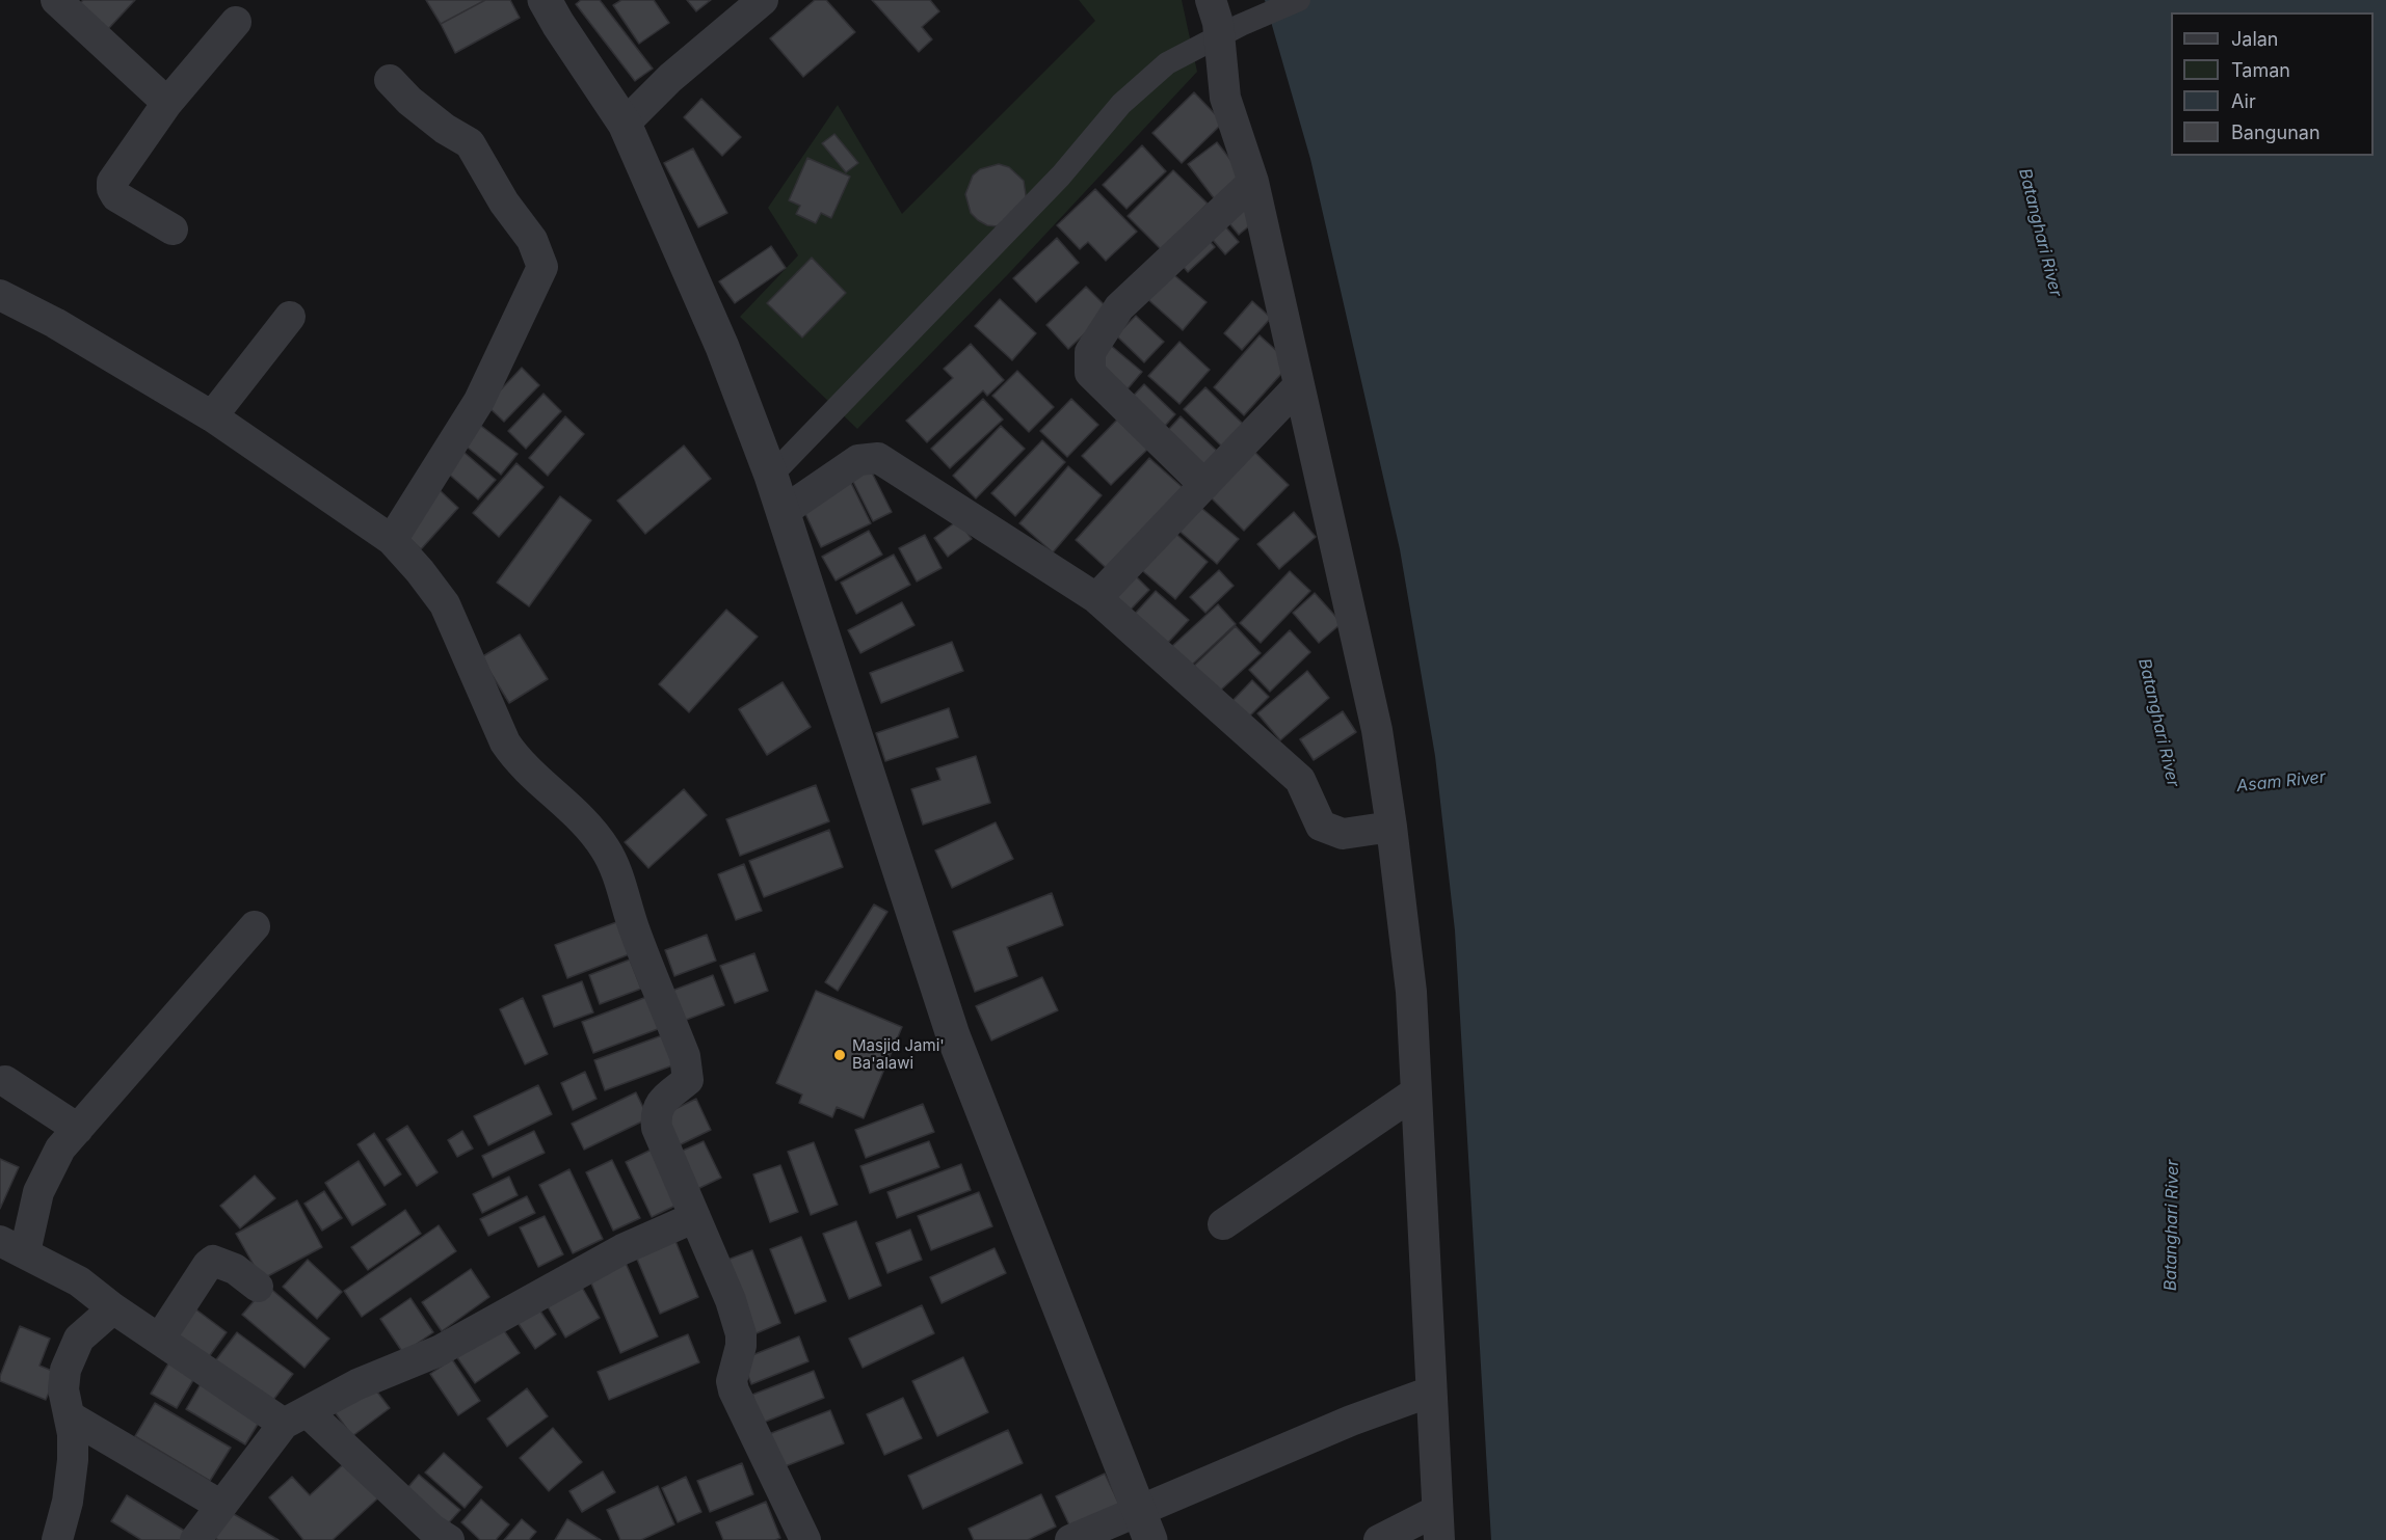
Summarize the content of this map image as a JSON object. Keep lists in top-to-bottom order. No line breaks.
{"water":["Batanghari River","Asam River"],"places":["Masjid Jami' Ba'alawi"],"legend":["Jalan","Taman","Air","Bangunan"]}
